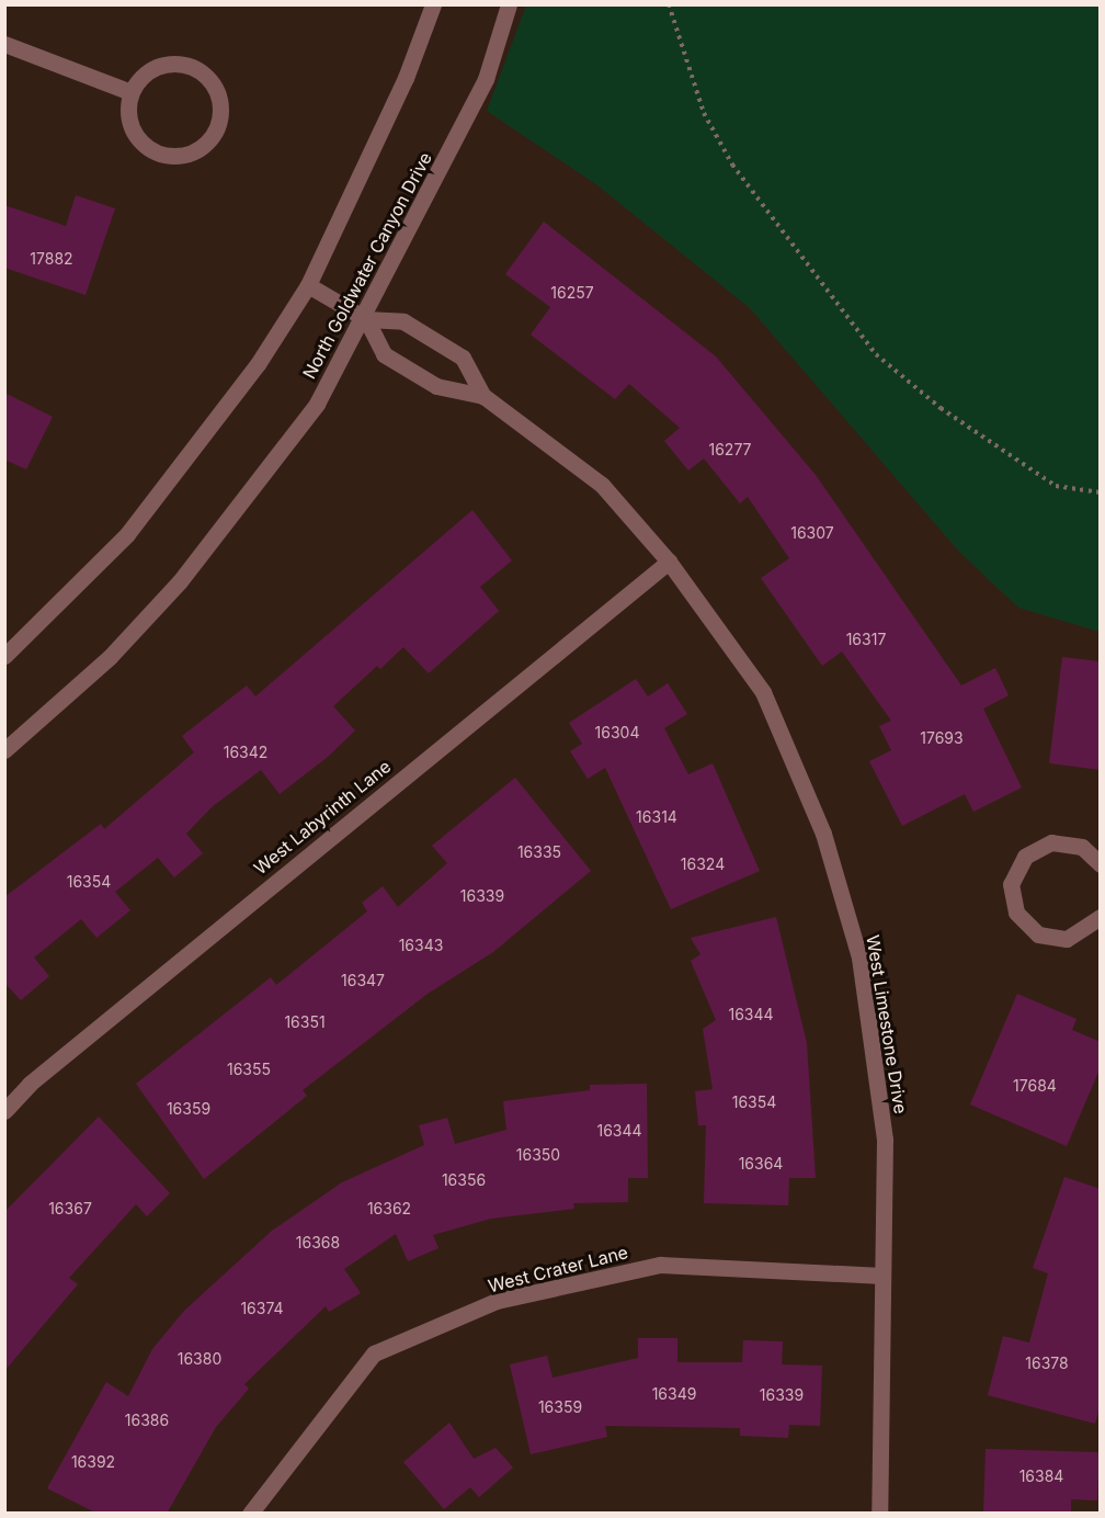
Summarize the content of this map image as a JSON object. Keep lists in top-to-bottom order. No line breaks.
{"streets":{"street":["North Goldwater Canyon Drive","West Labyrinth Lane","West Limestone Drive","West Crater Lane"]},"crossings":[["North Goldwater Canyon Drive","West Limestone Drive"],["West Labyrinth Lane","West Limestone Drive"],["West Limestone Drive","West Crater Lane"]],"house_numbers":["17882","16257","16277","16307","16317","16304","17693","16342","16314","16335","16324","16354","16339","16343","16347","16344","16351","16355","17684","16354","16359","16344","16350","16364","16356","16367","16362","16368","16374","16380","16378","16349","16339","16359","16386","16392","16384"]}
